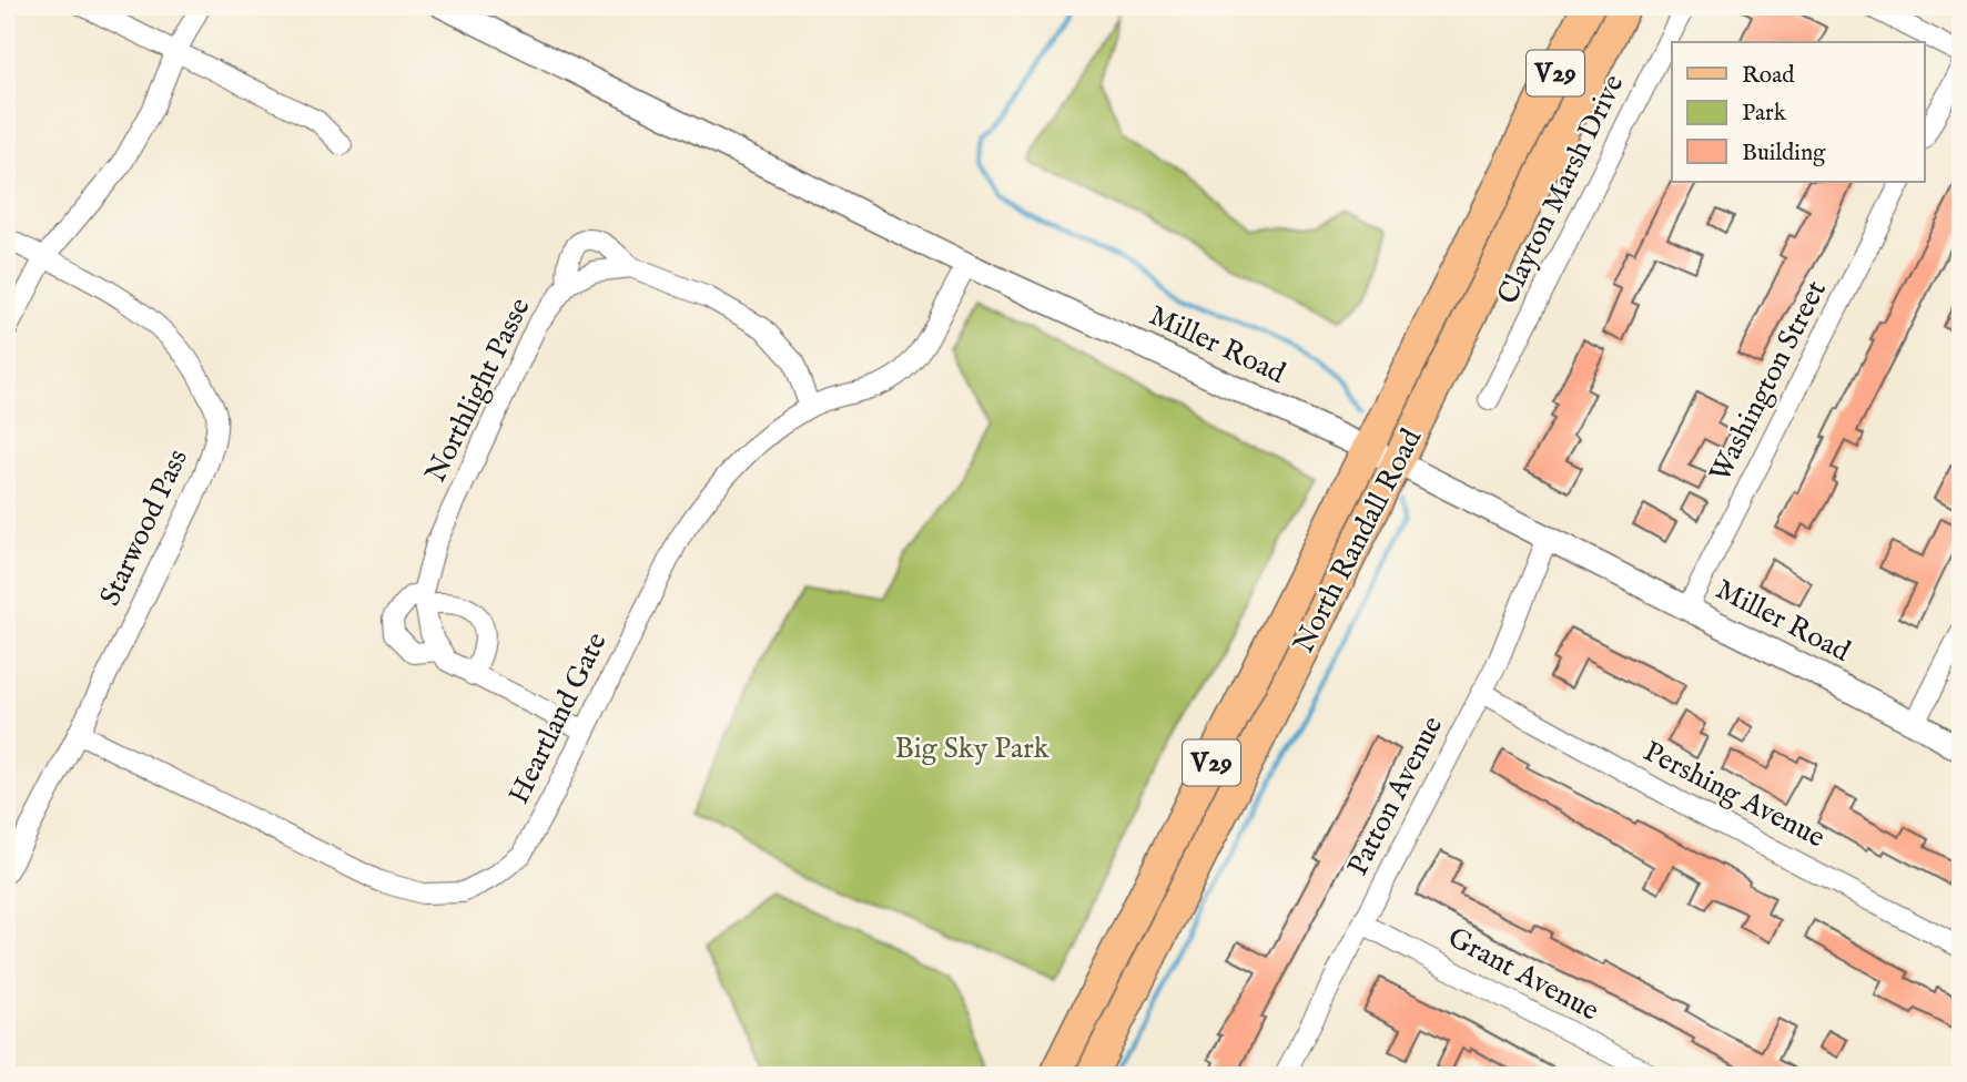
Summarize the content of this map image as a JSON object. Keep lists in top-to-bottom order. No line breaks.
{"streets":{"main road":["V29","North Randall Road"],"street":["Clayton Marsh Drive","Miller Road","Washington Street","Northlight Passe","Starwood Pass","Heartland Gate","Pershing Avenue","Patton Avenue","Grant Avenue"]},"crossings":[["Miller Road","Washington Street"],["Miller Road","North Randall Road"],["Miller Road","Heartland Gate"],["Miller Road","Patton Avenue"],["Northlight Passe","Heartland Gate"],["Starwood Pass","Heartland Gate"],["Pershing Avenue","Patton Avenue"],["Patton Avenue","Grant Avenue"]],"parks":["Big Sky Park"],"legend":["Road","Park","Building"]}
